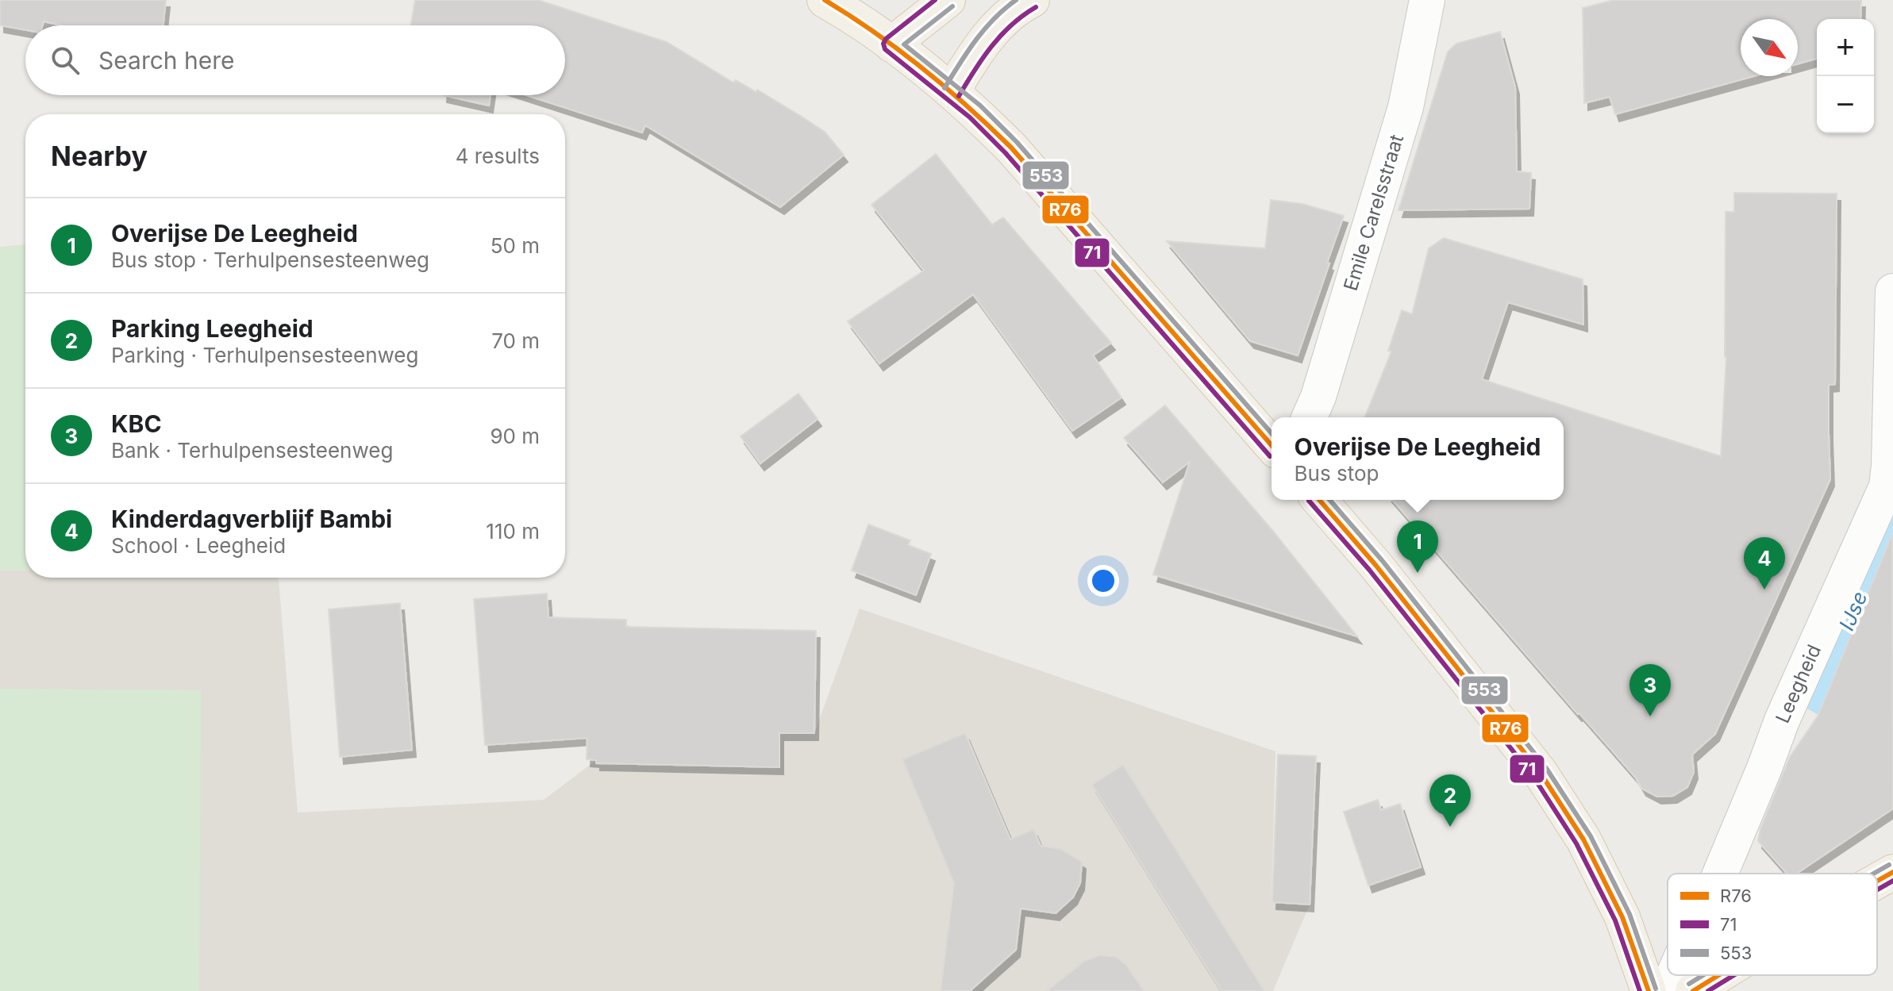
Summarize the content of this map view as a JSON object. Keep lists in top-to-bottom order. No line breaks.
{"streets":{"street":["Emile Carelsstraat","Leegheid"]},"water":["IJse"],"lines":["transit line R76","transit line 71","transit line 553"],"legend":["R76","71","553"],"north":"bottom right","page":{"map_buttons":["+","−"],"search":"Search here","heading":["Nearby","4 results"],"list":[{"mark":"1","name":"Overijse De Leegheid","note":"Bus stop · Terhulpensesteenweg","value":"50 m"},{"mark":"2","name":"Parking Leegheid","note":"Parking · Terhulpensesteenweg","value":"70 m"},{"mark":"3","name":"KBC","note":"Bank · Terhulpensesteenweg","value":"90 m"},{"mark":"4","name":"Kinderdagverblijf Bambi","note":"School · Leegheid","value":"110 m"}],"popup":["Overijse De Leegheid","Bus stop"],"pins":["1","4","3","2"]}}
